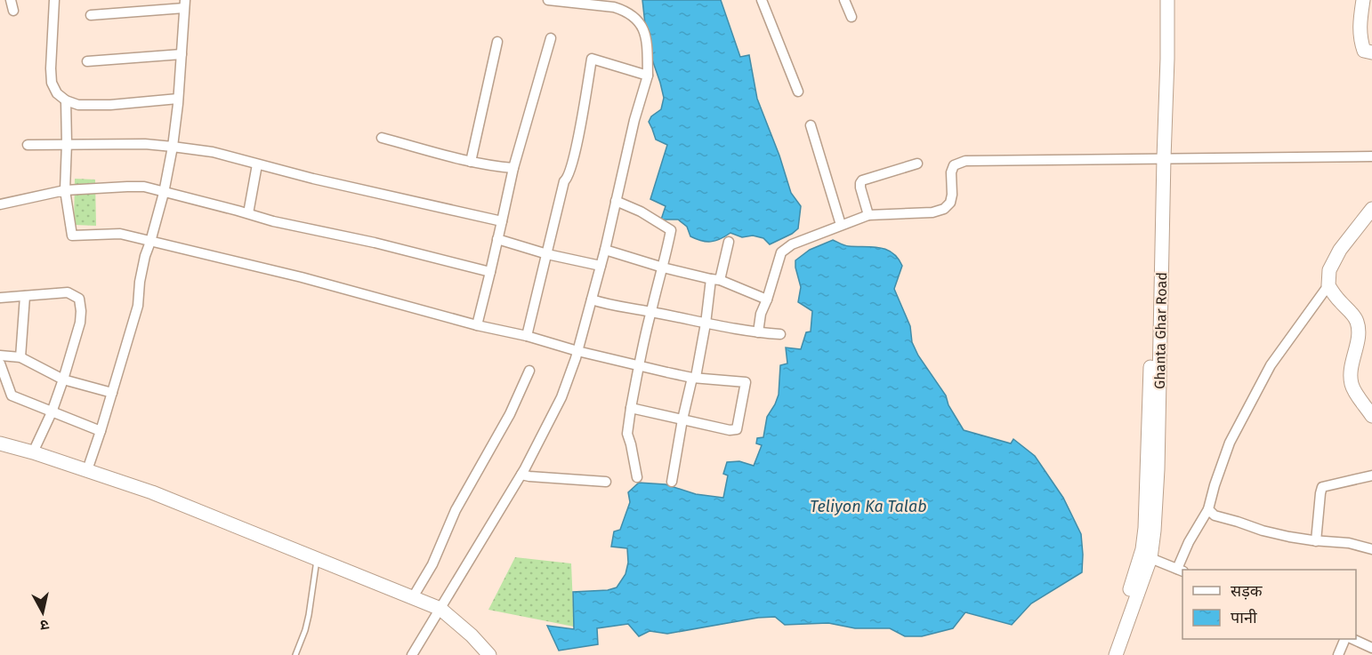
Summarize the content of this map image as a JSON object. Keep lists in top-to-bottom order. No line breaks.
{"streets":{"street":["Ghanta Ghar Road"]},"water":["Teliyon Ka Talab"],"legend":["सड़क","पानी"],"north":"bottom"}
